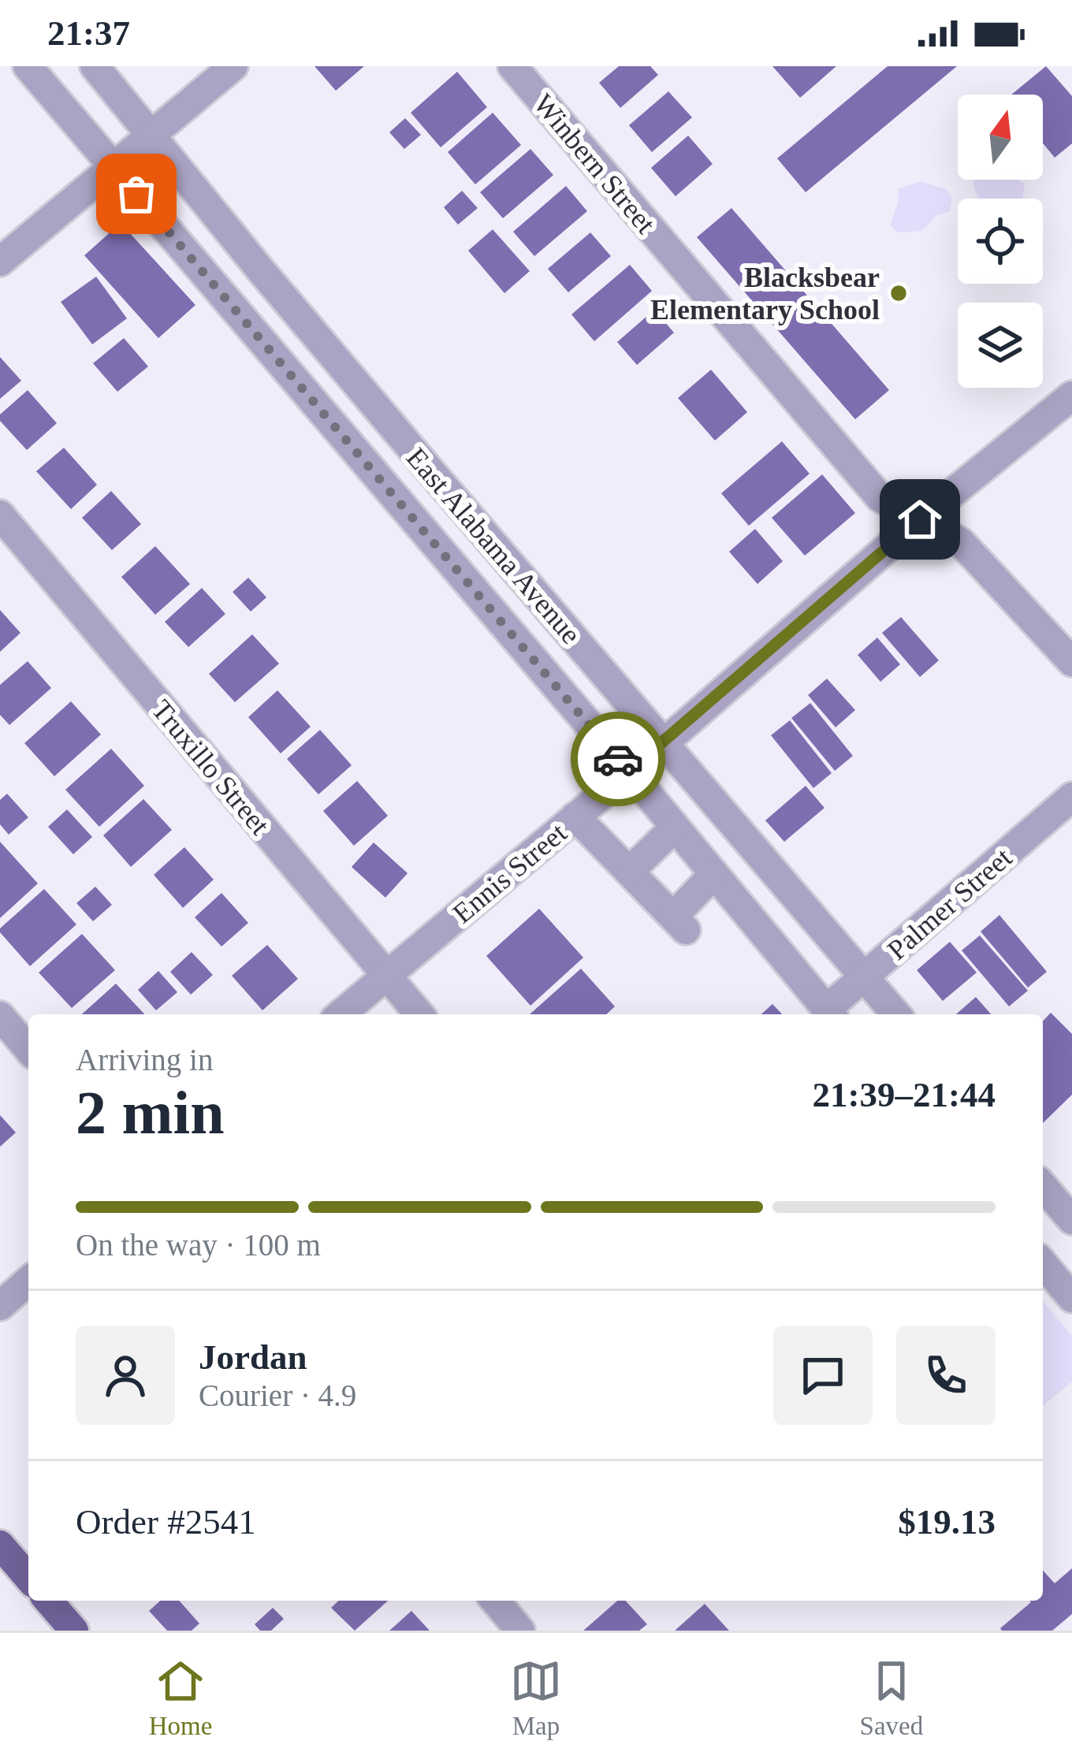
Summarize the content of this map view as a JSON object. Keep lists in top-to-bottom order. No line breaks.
{"streets":{"street":["Winbern Street","East Alabama Avenue","Truxillo Street","Ennis Street","Palmer Street"]},"crossings":[["Winbern Street","Ennis Street"],["East Alabama Avenue","Ennis Street"],["East Alabama Avenue","Palmer Street"],["Truxillo Street","Ennis Street"]],"places":["Blacksbear Elementary School"],"north":"top","page":{"status":"21:37","heading":["2 min","Arriving in","21:39–21:44"],"panel":["Jordan","Courier · 4.9","Order #2541","$19.13"],"bar":"On the way · 100 m","tabs":["Home","Map","Saved"]}}
